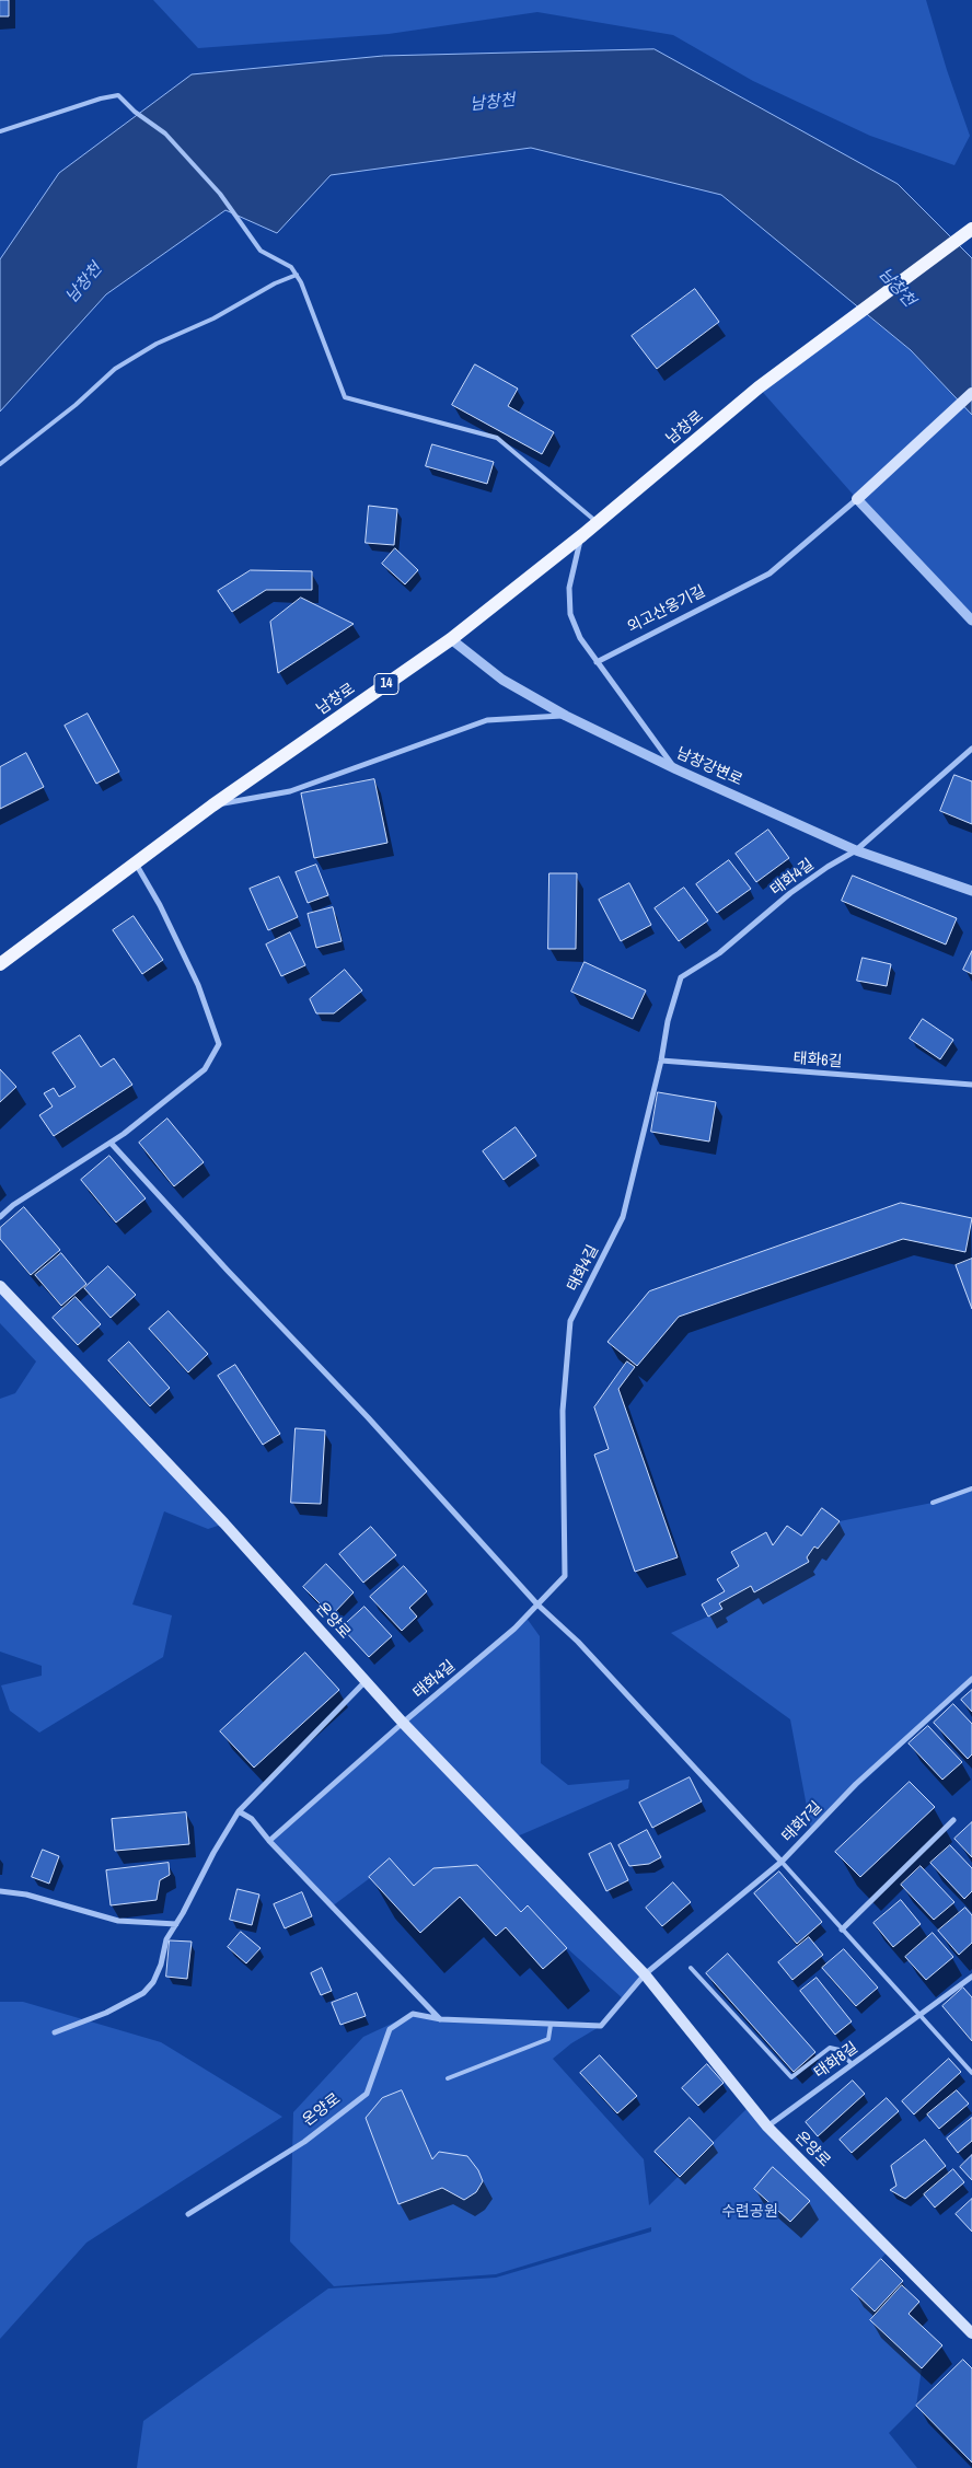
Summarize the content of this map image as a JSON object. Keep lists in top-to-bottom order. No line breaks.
{"streets":{"main road":["남창로","외고산옹기길","14","온양로"],"street":["남창강변로","태화4길","태화6길","태화7길","태화8길"]},"crossings":[["남창로","남창강변로"],["남창강변로","태화4길"],["태화4길","태화6길"],["태화4길","온양로"],["온양로","태화7길"],["온양로","태화8길"]],"water":["남창천"],"parks":["수련공원"]}
